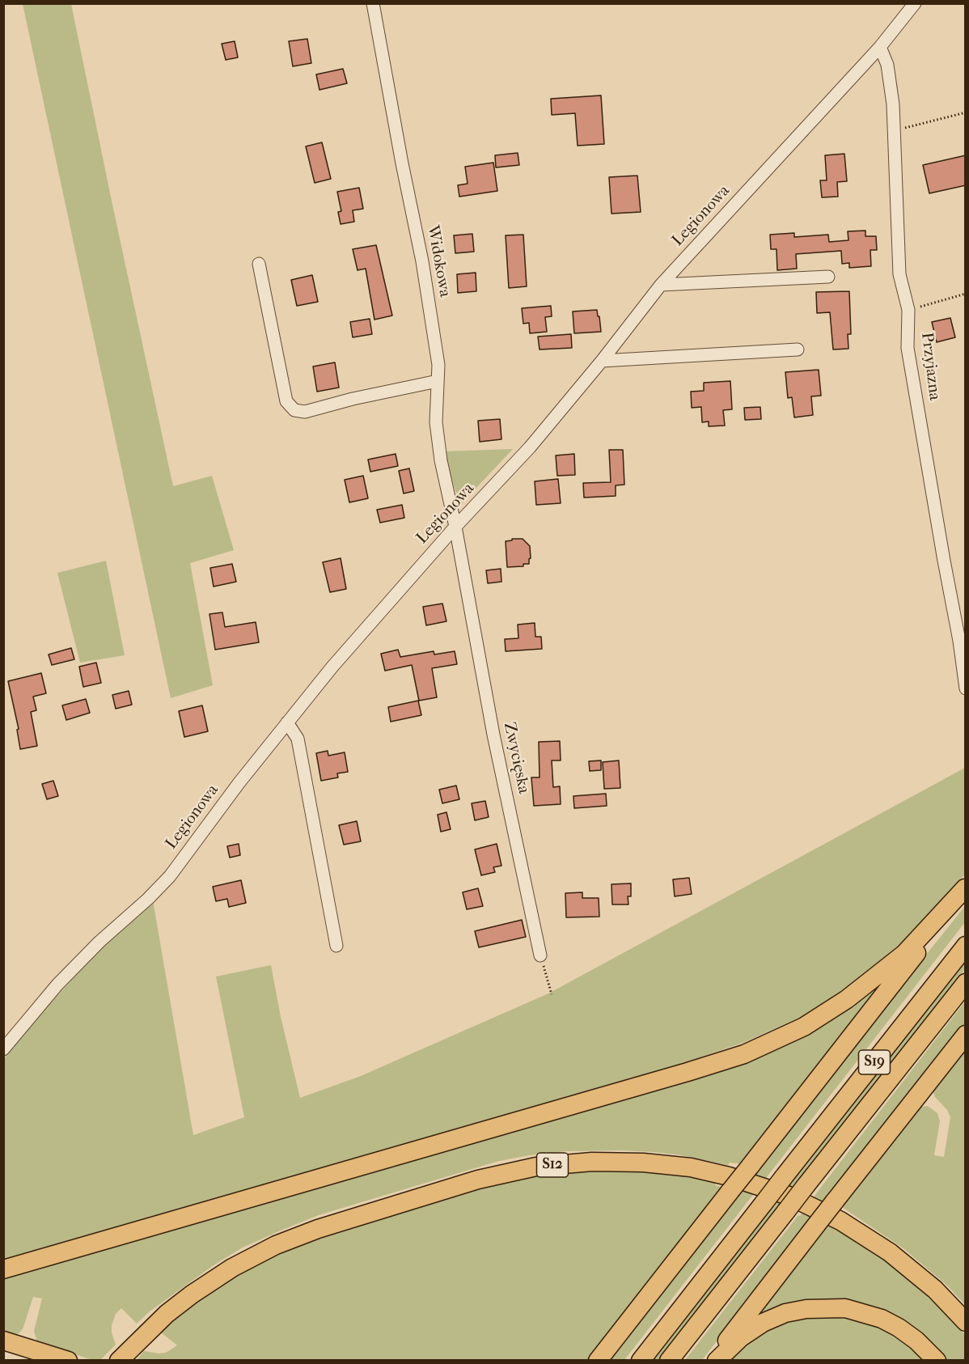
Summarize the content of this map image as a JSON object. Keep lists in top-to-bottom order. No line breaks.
{"streets":{"highway":["S19","S12"],"street":["Legionowa","Widokowa","Przyjazna","Zwycięska"]},"crossings":[["Legionowa","Widokowa"],["Legionowa","Przyjazna"],["Legionowa","Zwycięska"],["Widokowa","Zwycięska"]]}
